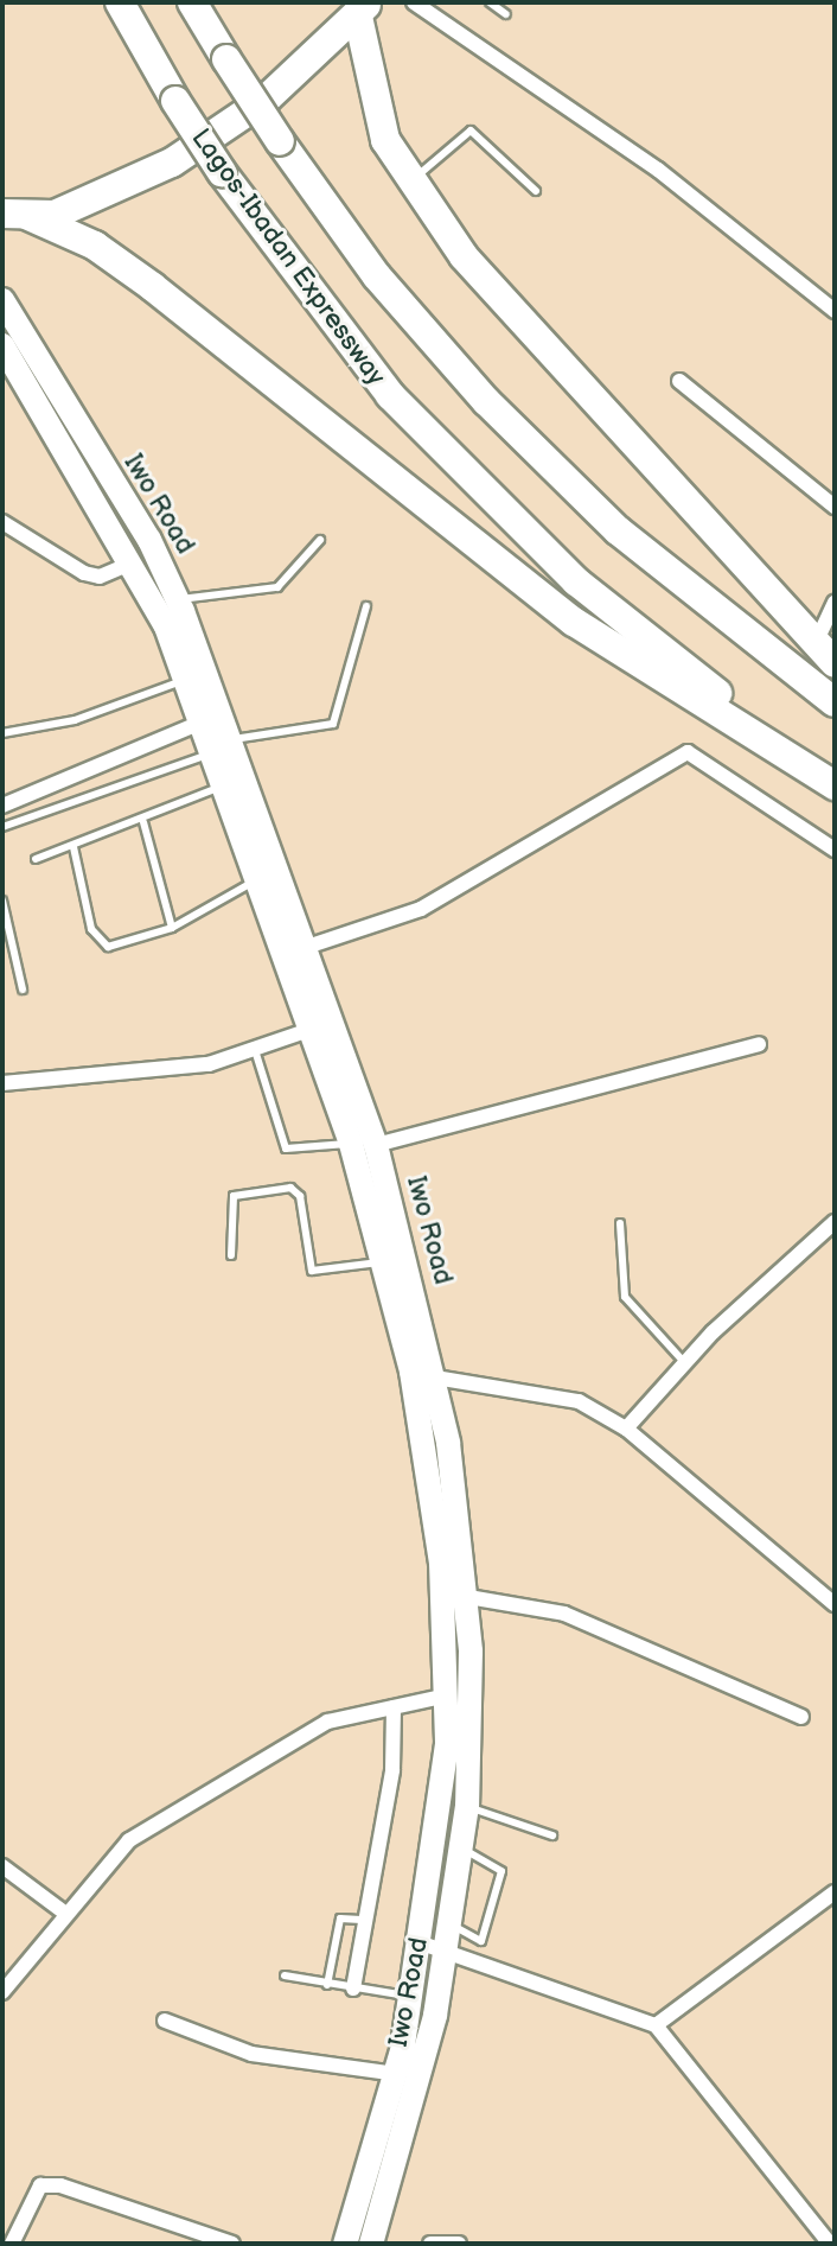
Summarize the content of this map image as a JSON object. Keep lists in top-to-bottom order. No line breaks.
{"streets":{"highway":["Lagos-Ibadan Expressway"],"main road":["Iwo Road"]}}
